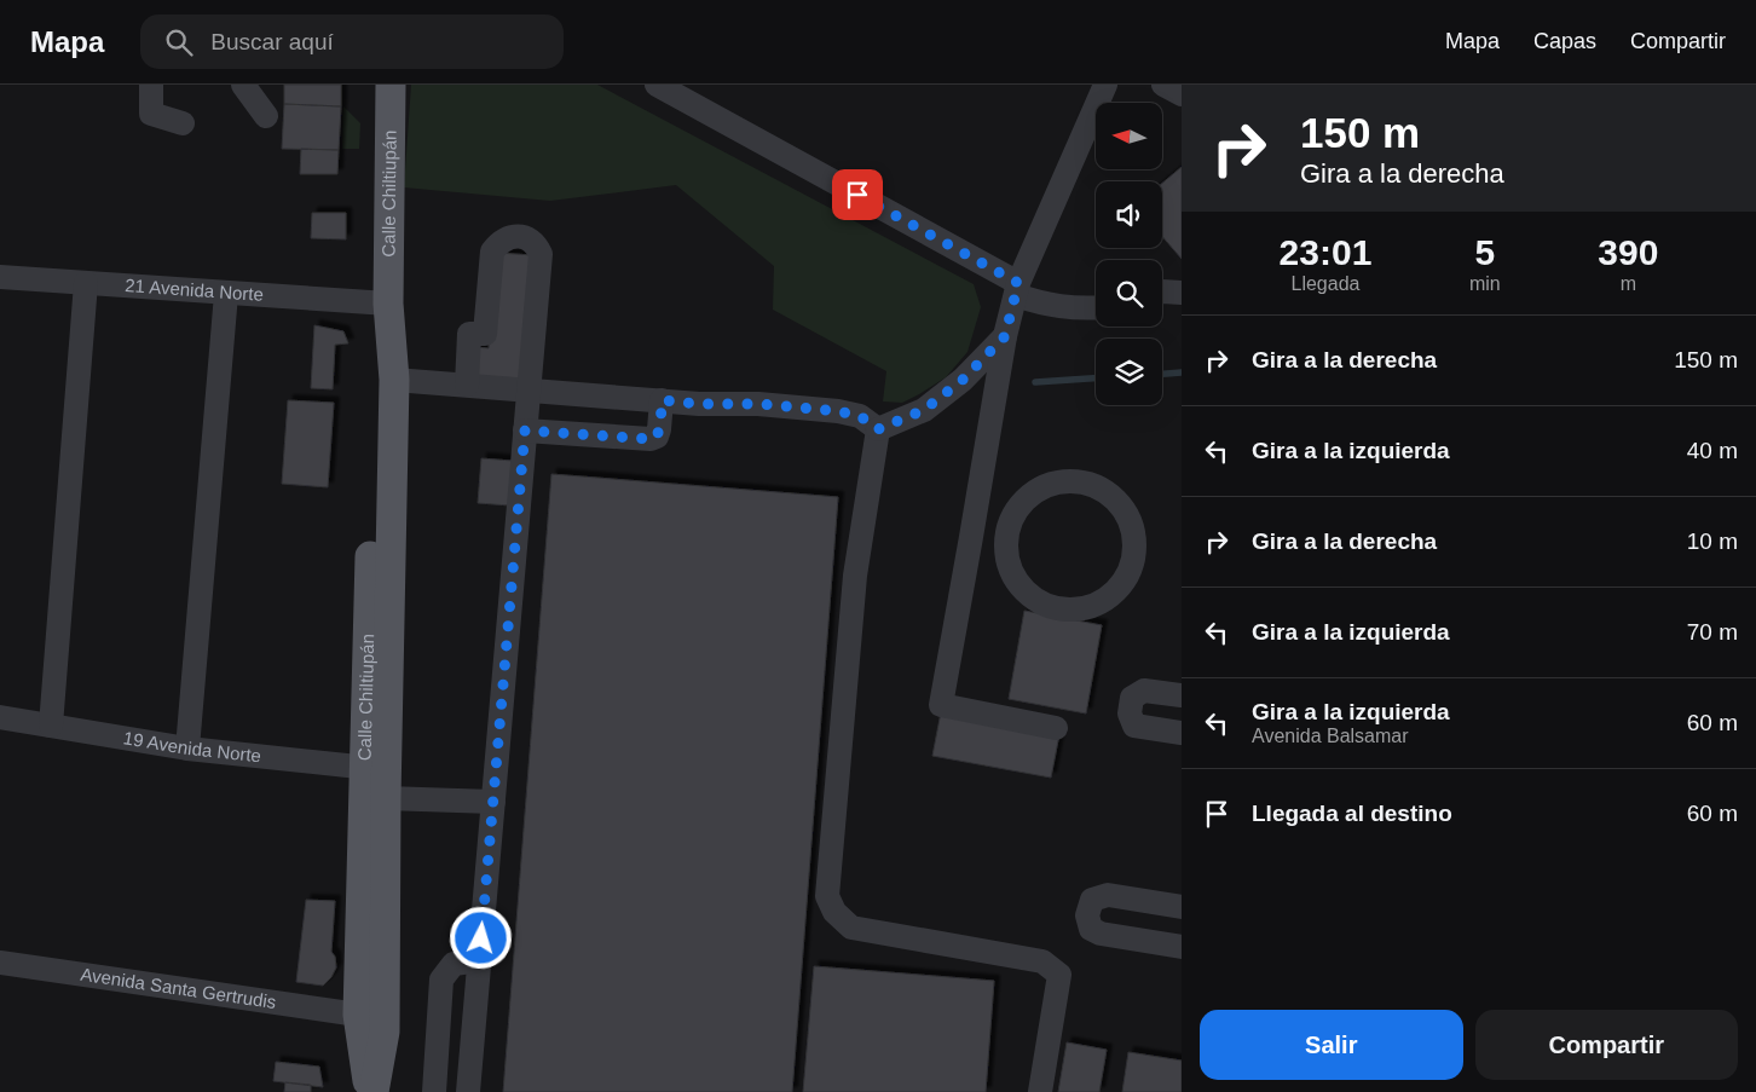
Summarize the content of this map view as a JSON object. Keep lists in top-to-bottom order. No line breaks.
{"streets":{"main road":["Calle Chiltiupán"],"street":["21 Avenida Norte","19 Avenida Norte","Avenida Santa Gertrudis"]},"crossings":[["Calle Chiltiupán","21 Avenida Norte"],["Calle Chiltiupán","19 Avenida Norte"],["Calle Chiltiupán","Avenida Santa Gertrudis"]],"north":"left","page":{"header":"Mapa","search":"Buscar aquí","nav":["Mapa","Capas","Compartir"],"turn":["150 m","Gira a la derecha"],"eta":["23:01","Llegada","5","min","390","m"],"list":[{"name":"Gira a la derecha","value":"150 m"},{"name":"Gira a la izquierda","value":"40 m"},{"name":"Gira a la derecha","value":"10 m"},{"name":"Gira a la izquierda","value":"70 m"},{"name":"Gira a la izquierda","note":"Avenida Balsamar","value":"60 m"},{"name":"Llegada al destino","value":"60 m"}],"buttons":["Salir","Compartir"]}}
